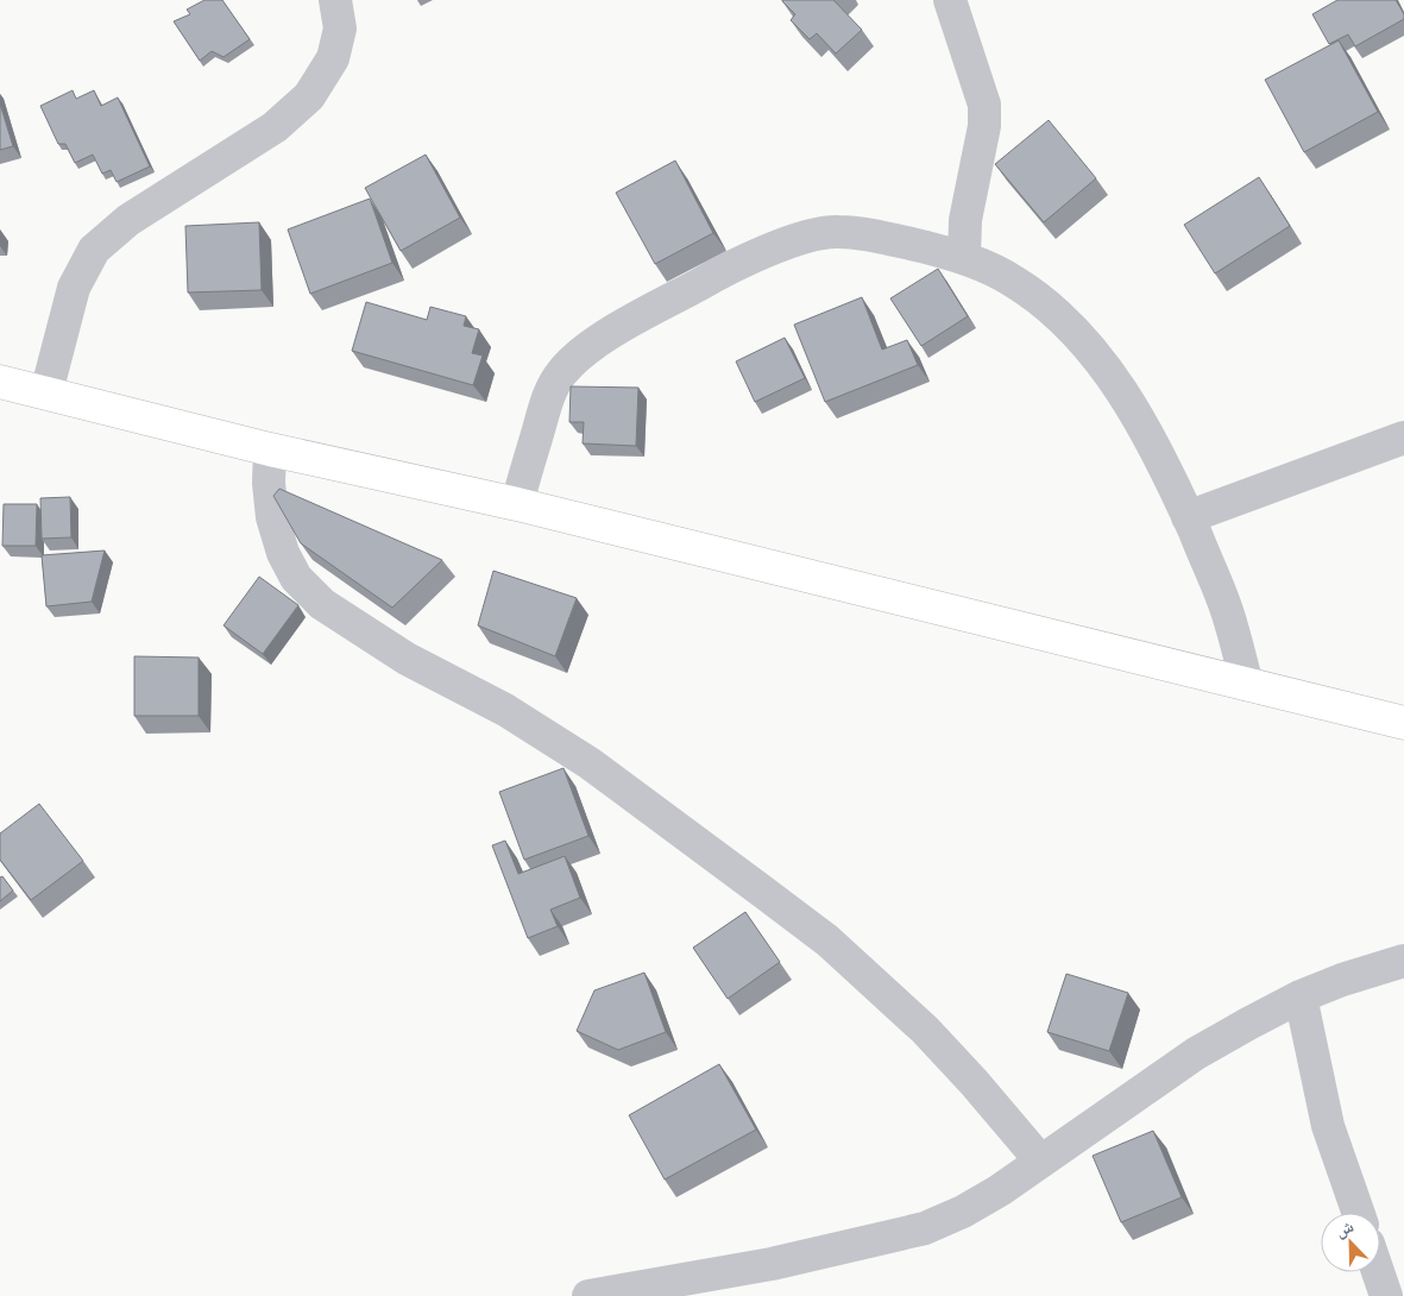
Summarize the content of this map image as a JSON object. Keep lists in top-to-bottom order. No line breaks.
{"north":"top left"}
